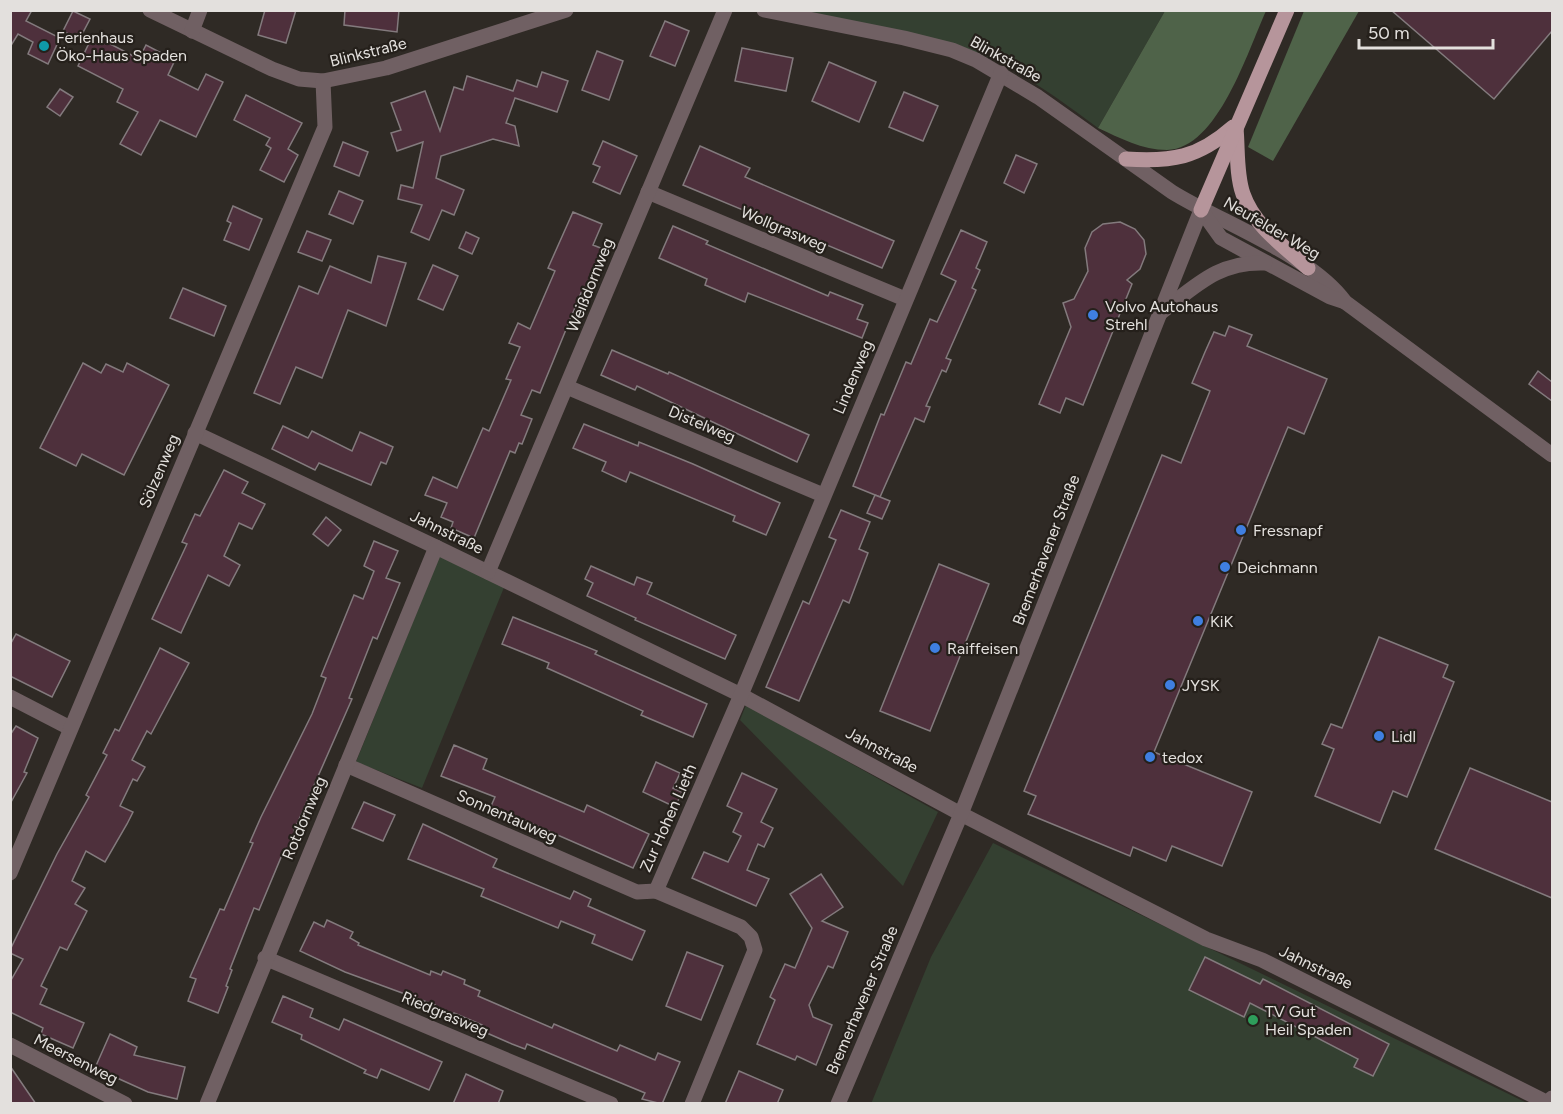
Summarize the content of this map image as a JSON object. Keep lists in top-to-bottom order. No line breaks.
{"streets":{"main road":["Bremerhavener Straße"],"street":["Blinkstraße","Neufelder Weg","Wollgrasweg","Weißdornweg","Lindenweg","Distelweg","Sölzenweg","Jahnstraße","Sonnentauweg","Rotdornweg","Zur Hohen Lieth","Riedgrasweg","Meersenweg"]},"crossings":[["Blinkstraße","Neufelder Weg"],["Blinkstraße","Lindenweg"],["Blinkstraße","Sölzenweg"],["Blinkstraße","Bremerhavener Straße"],["Neufelder Weg","Bremerhavener Straße"],["Wollgrasweg","Weißdornweg"],["Wollgrasweg","Lindenweg"],["Weißdornweg","Distelweg"],["Weißdornweg","Jahnstraße"],["Lindenweg","Distelweg"],["Lindenweg","Jahnstraße"],["Lindenweg","Zur Hohen Lieth"],["Sölzenweg","Jahnstraße"],["Jahnstraße","Bremerhavener Straße"],["Jahnstraße","Rotdornweg"],["Jahnstraße","Zur Hohen Lieth"],["Sonnentauweg","Rotdornweg"],["Sonnentauweg","Zur Hohen Lieth"],["Rotdornweg","Riedgrasweg"]],"places":["Ferienhaus Öko-Haus Spaden","Volvo Autohaus Strehl","Fressnapf","Deichmann","KiK","Raiffeisen","JYSK","Lidl","tedox","TV Gut Heil Spaden"],"scale_bar":"50 m"}
